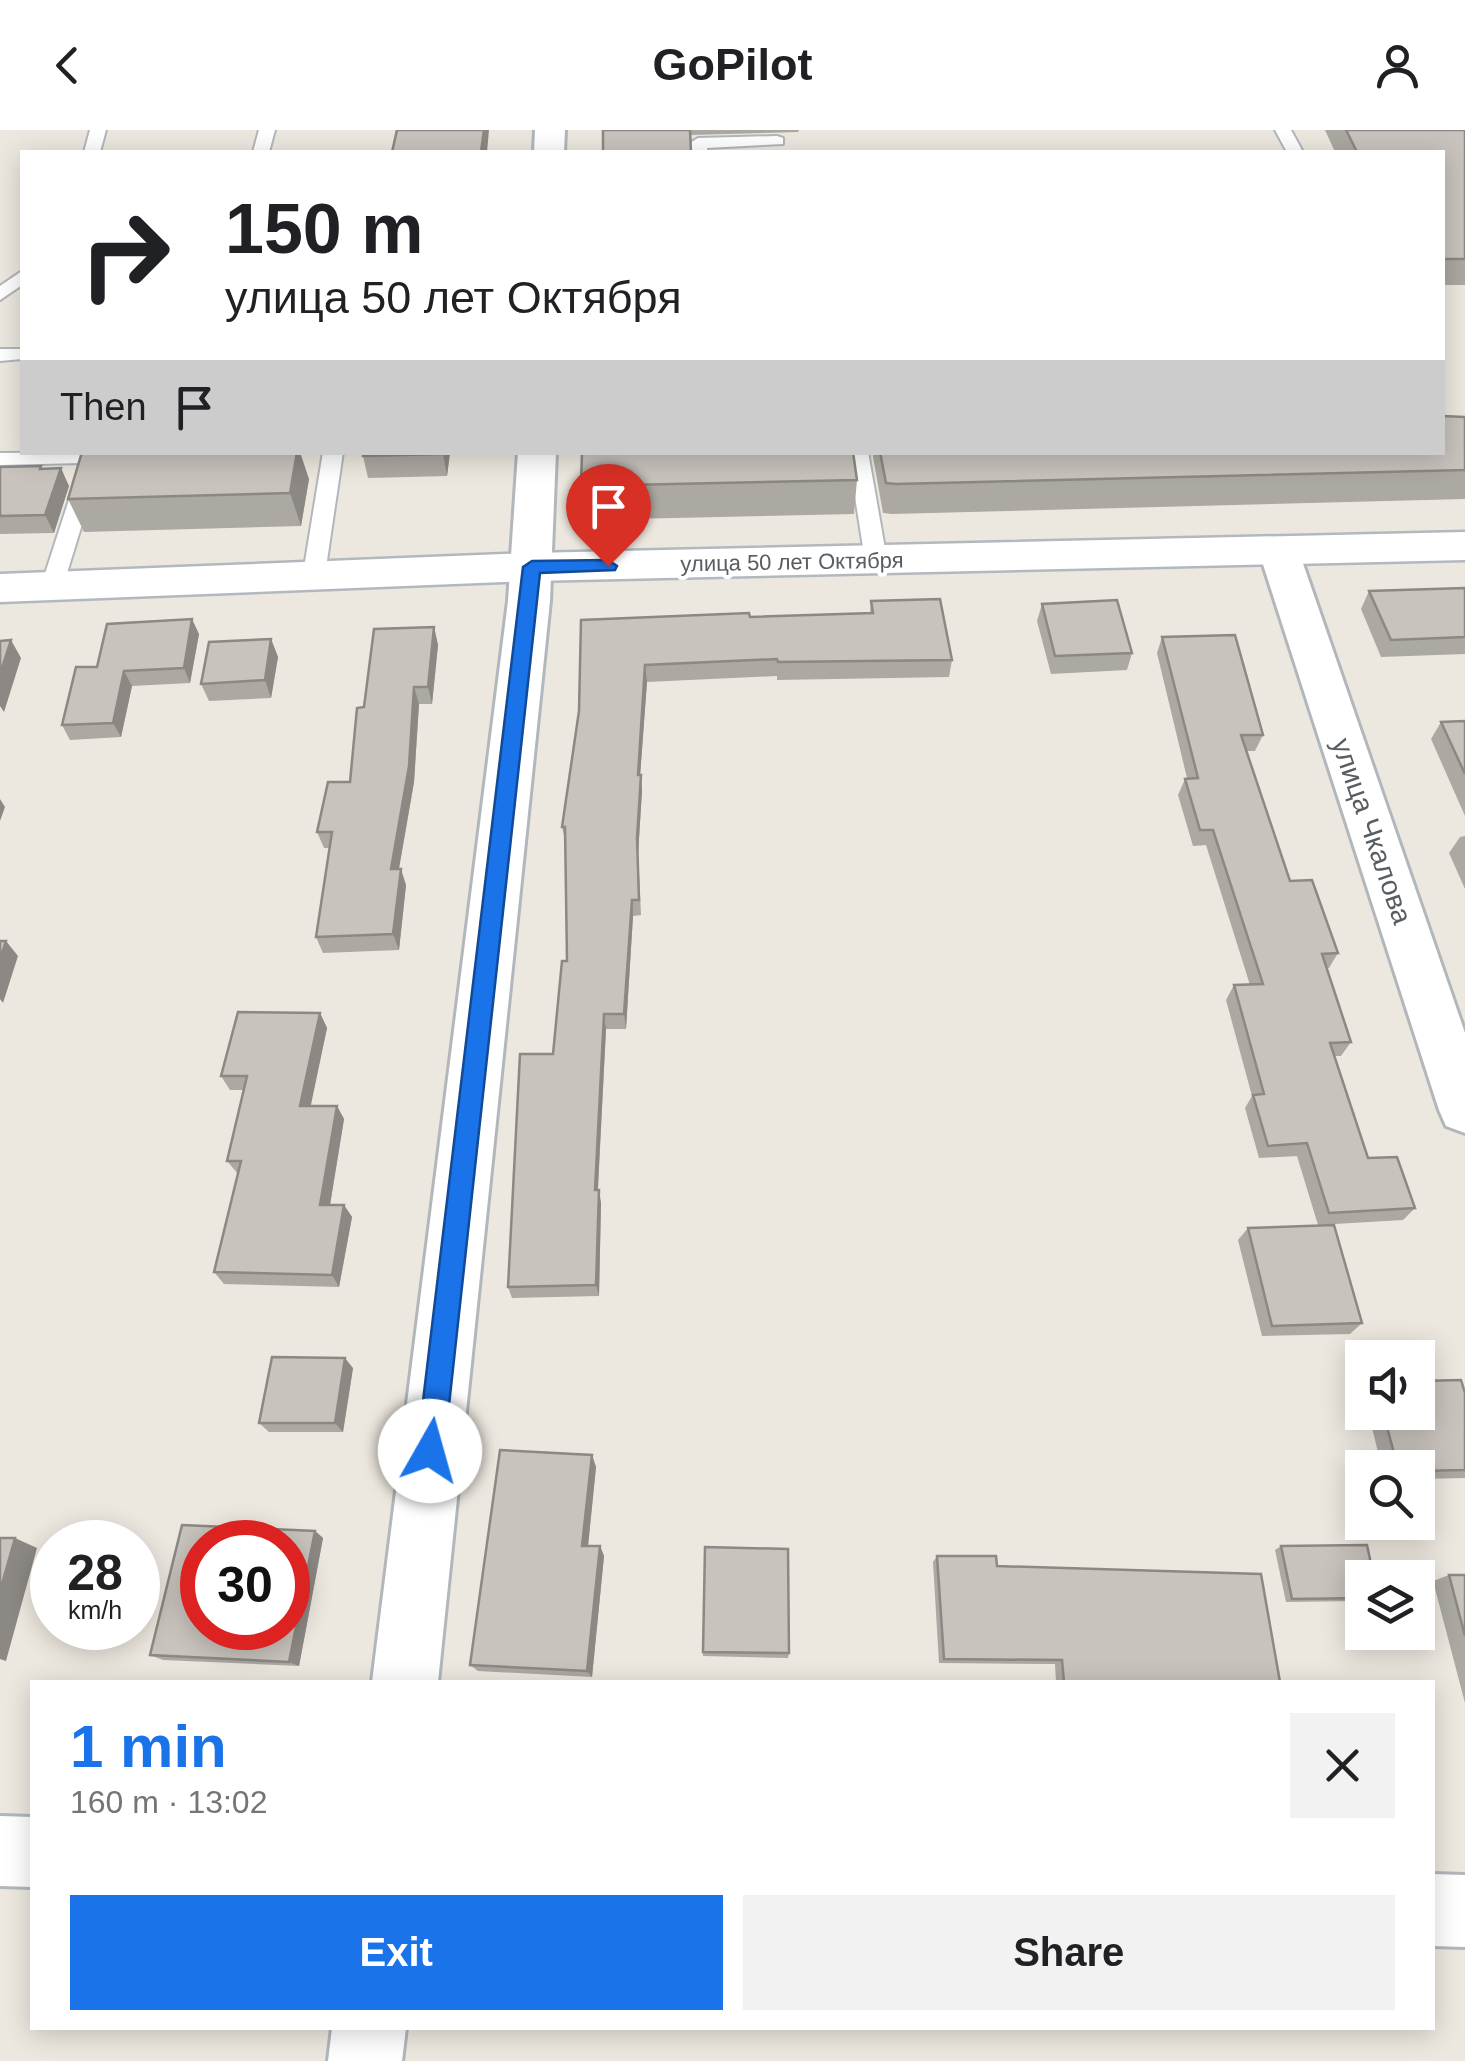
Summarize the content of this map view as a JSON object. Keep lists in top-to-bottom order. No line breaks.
{"streets":{"main road":["улица 50 лет Октября"],"street":["улица Чкалова"]},"crossings":[["улица 50 лет Октября","улица Чкалова"]],"page":{"header":"GoPilot","turn":["150 m","улица 50 лет Октября"],"then":"Then","speed":"28 km/h","limit":"30","heading":["1 min","160 m · 13:02"],"buttons":["Exit","Share"]}}
